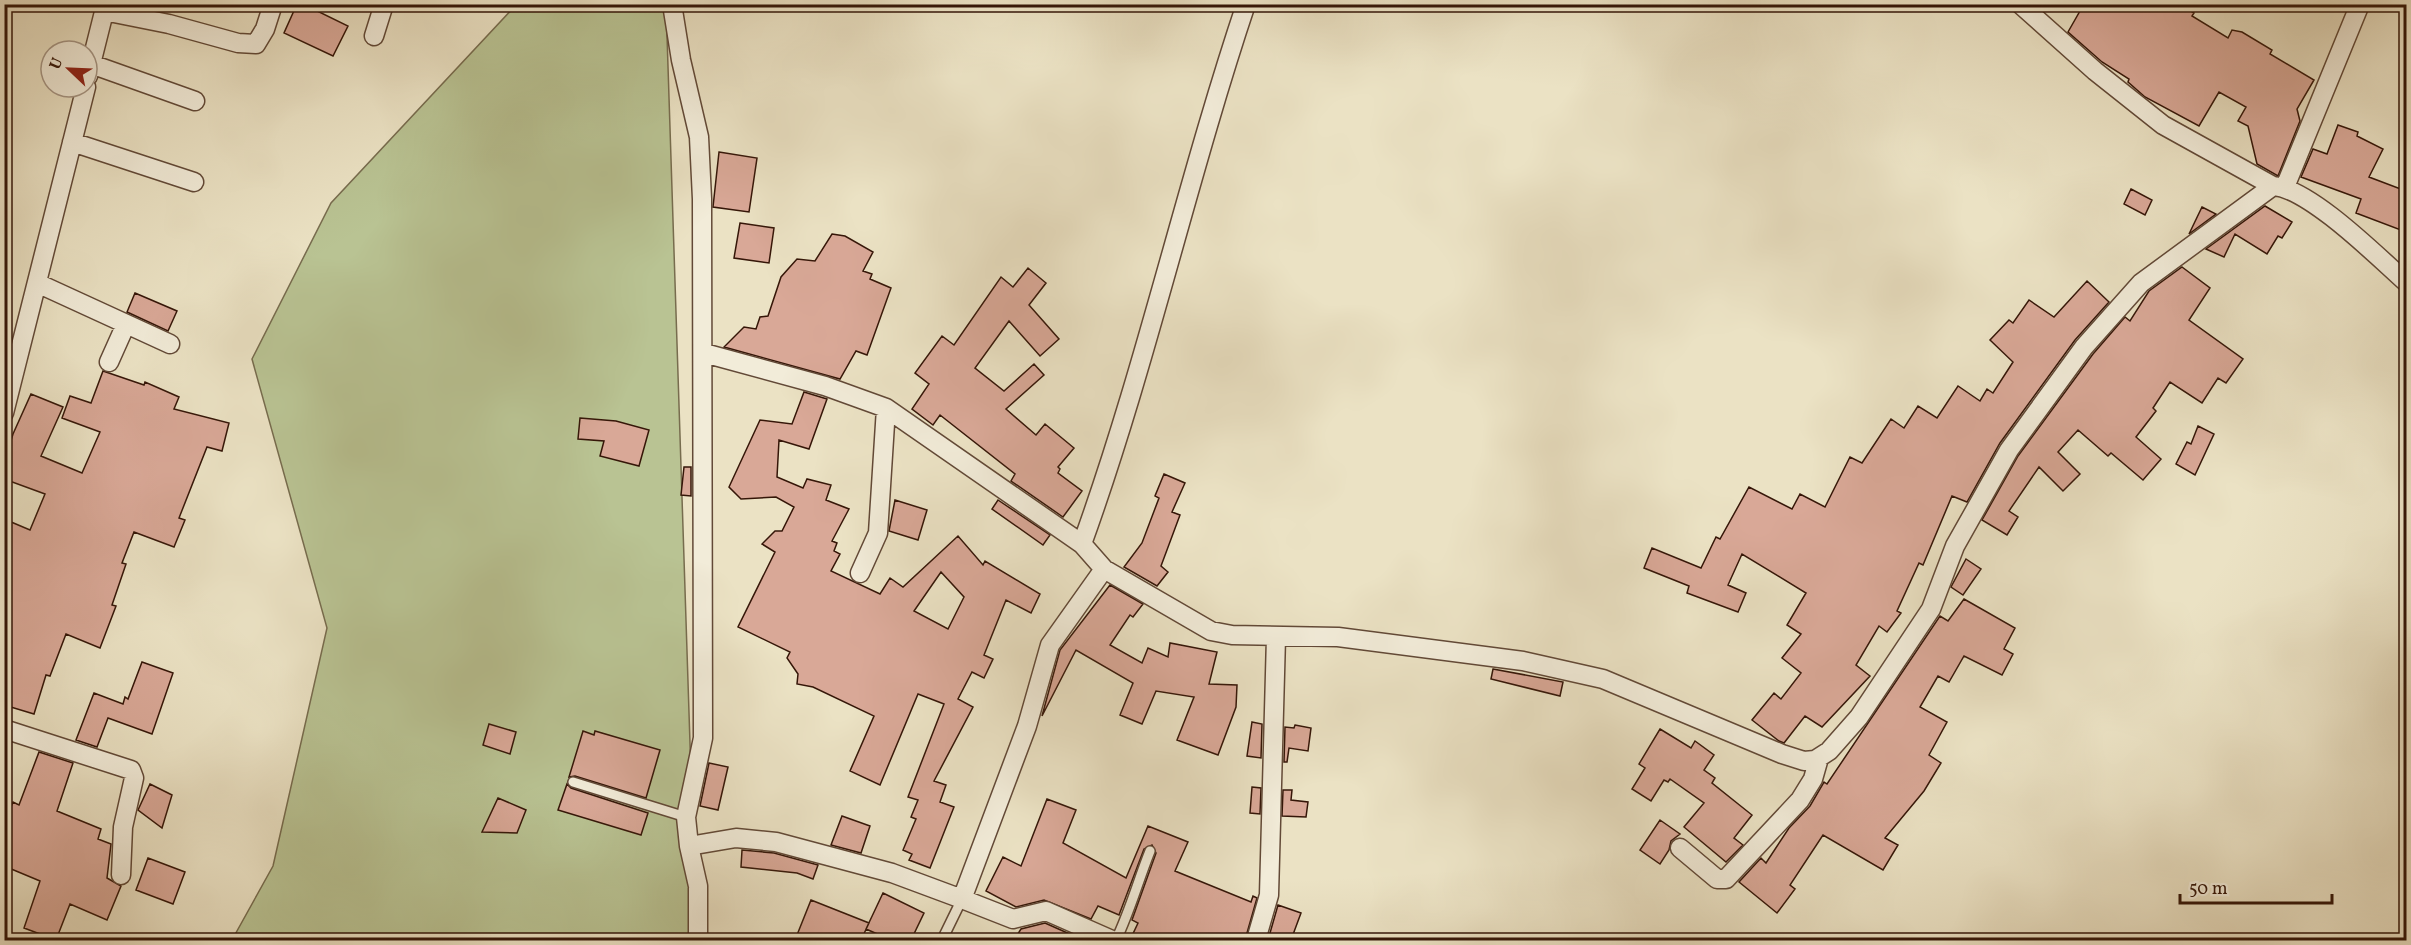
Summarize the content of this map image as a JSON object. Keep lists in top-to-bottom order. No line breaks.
{"scale_bar":"50 m","north":"top left"}
